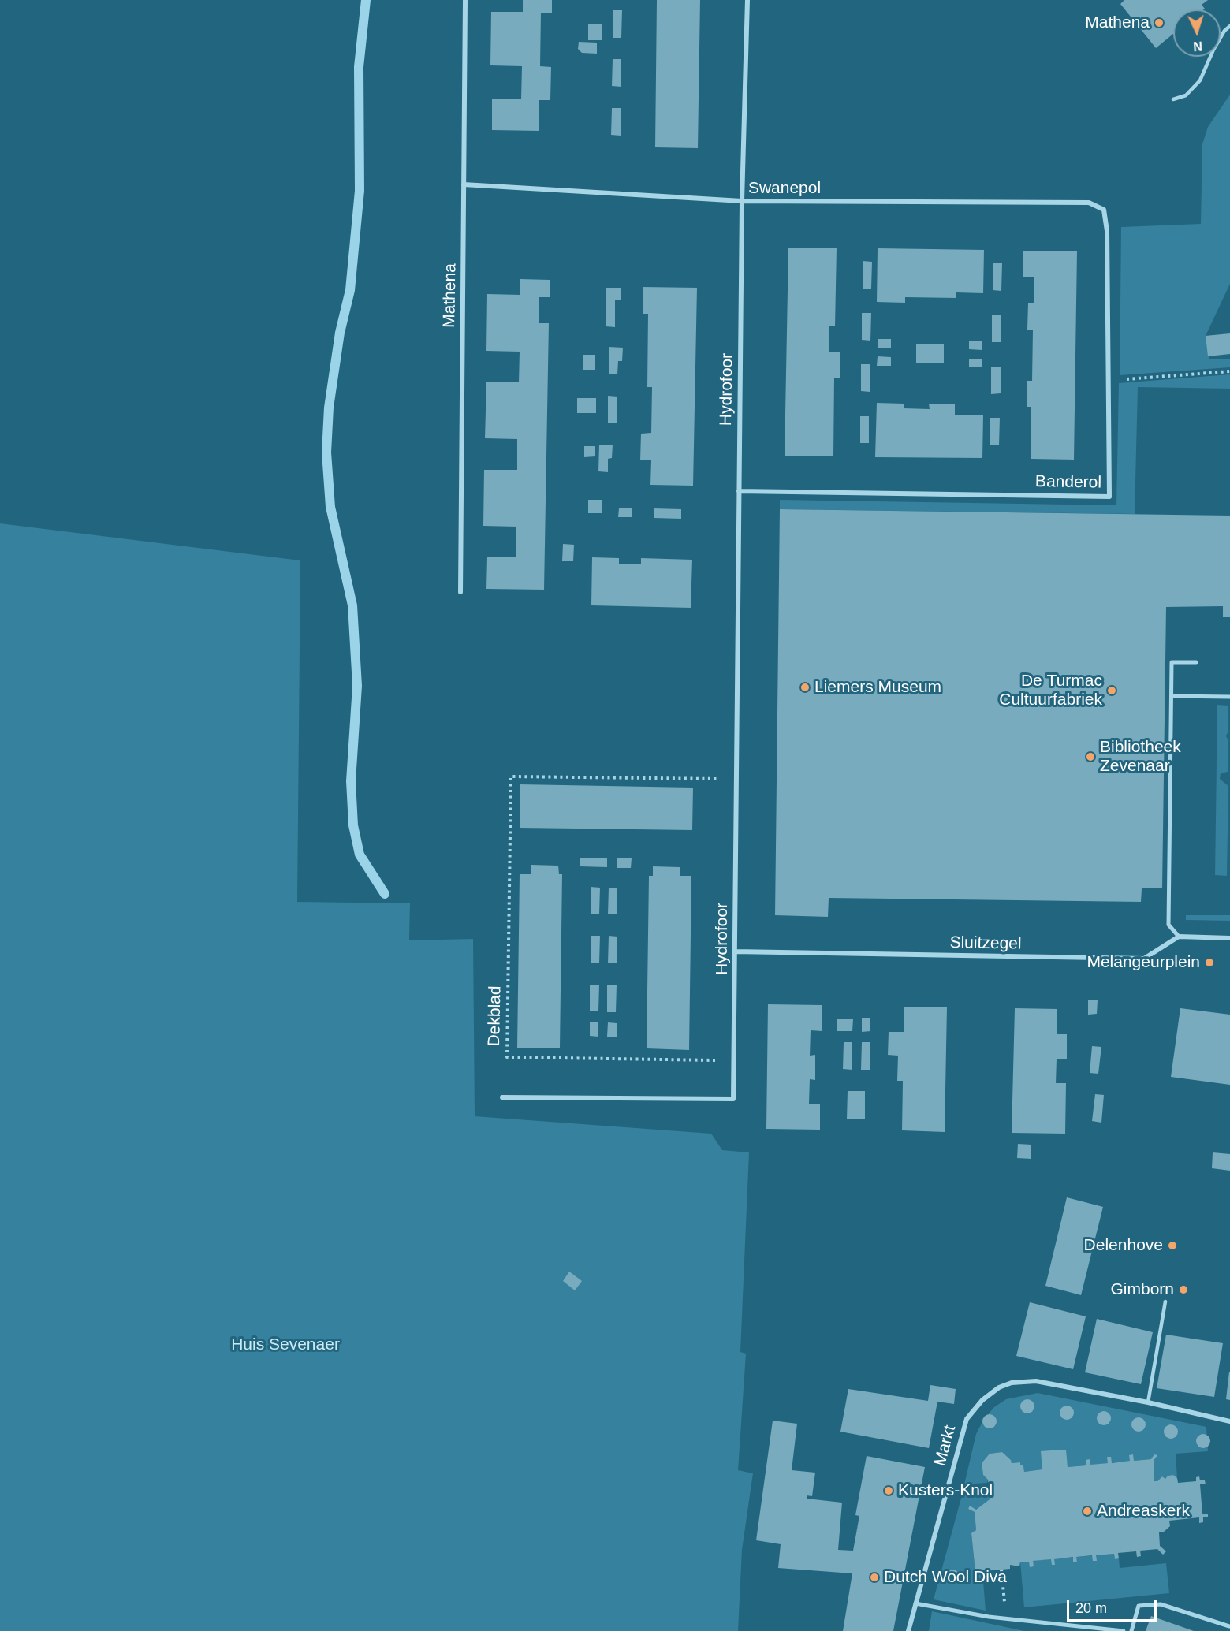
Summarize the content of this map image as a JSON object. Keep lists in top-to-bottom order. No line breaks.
{"streets":{"street":["Swanepol","Mathena","Hydrofoor","Banderol","Sluitzegel","Markt"],"path":["Dekblad"]},"crossings":[["Swanepol","Mathena"],["Swanepol","Hydrofoor"],["Swanepol","Banderol"],["Hydrofoor","Banderol"],["Hydrofoor","Sluitzegel"],["Hydrofoor","Dekblad"]],"parks":["Huis Sevenaer"],"places":["Mathena","Liemers Museum","De Turmac Cultuurfabriek","Bibliotheek Zevenaar","Melangeurplein","Delenhove","Gimborn","Kusters-Knol","Andreaskerk","Dutch Wool Diva"],"scale_bar":"20 m","north":"bottom"}
